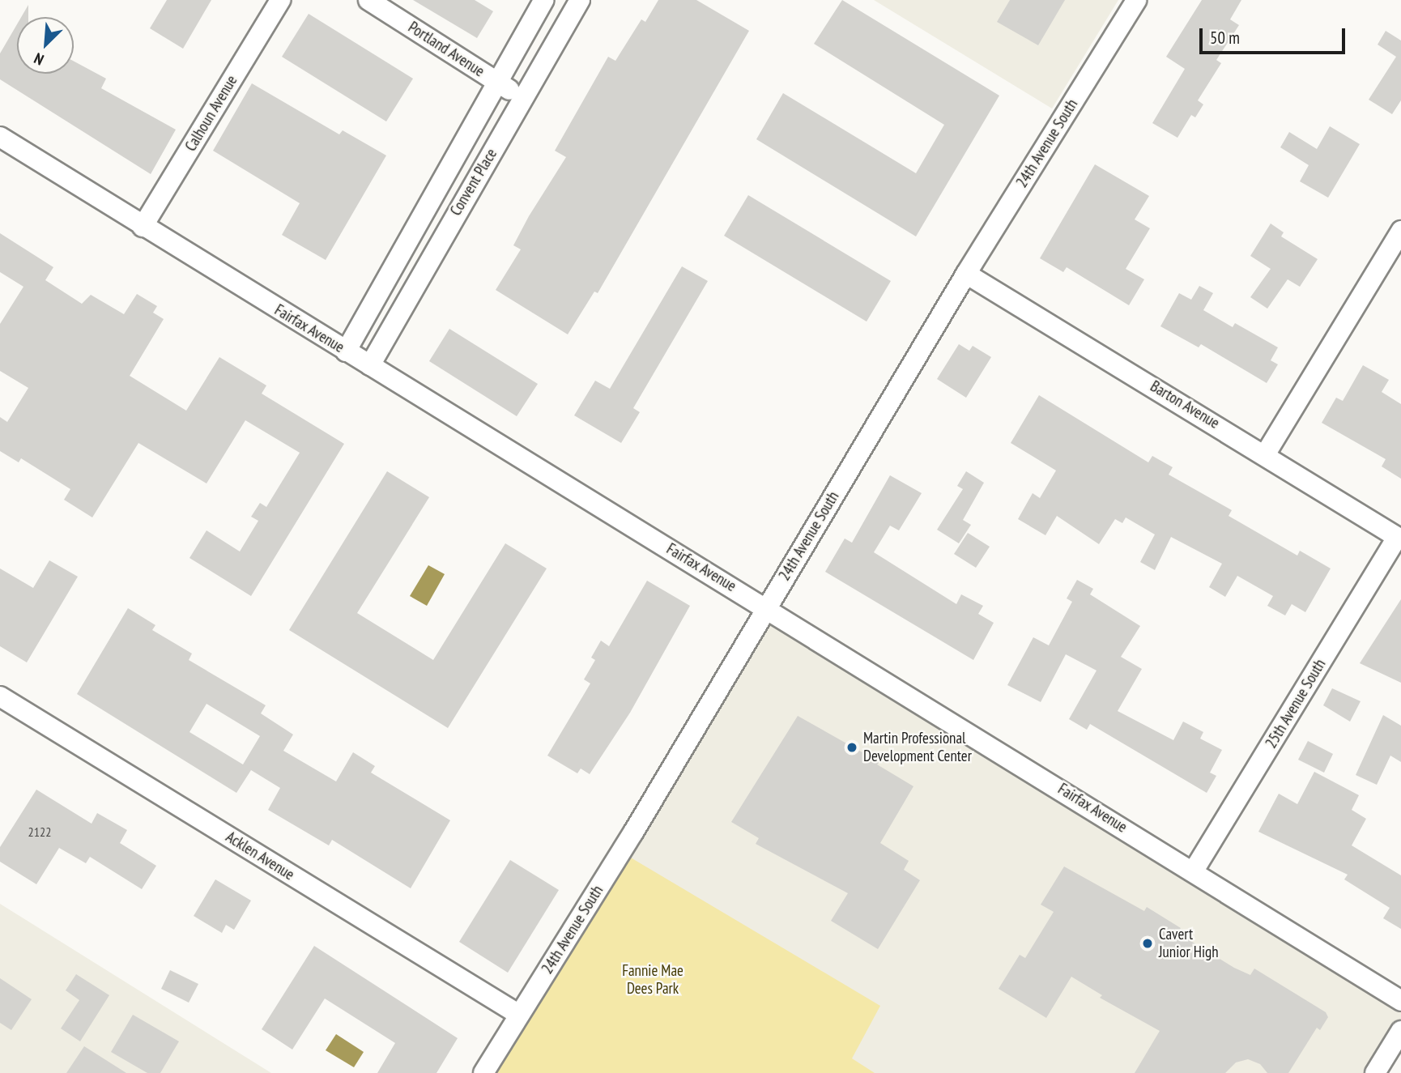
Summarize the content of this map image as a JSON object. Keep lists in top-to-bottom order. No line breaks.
{"streets":{"street":["Portland Avenue","Calhoun Avenue","24th Avenue South","Convent Place","Fairfax Avenue","Barton Avenue","25th Avenue South","Acklen Avenue"]},"crossings":[["Portland Avenue","Convent Place"],["Calhoun Avenue","Fairfax Avenue"],["24th Avenue South","Fairfax Avenue"],["24th Avenue South","Barton Avenue"],["24th Avenue South","Acklen Avenue"],["Convent Place","Fairfax Avenue"],["Fairfax Avenue","25th Avenue South"],["Barton Avenue","25th Avenue South"]],"parks":["Fannie Mae Dees Park"],"places":["Martin Professional Development Center","Cavert Junior High"],"house_numbers":["2122"],"scale_bar":"50 m","north":"bottom left"}
